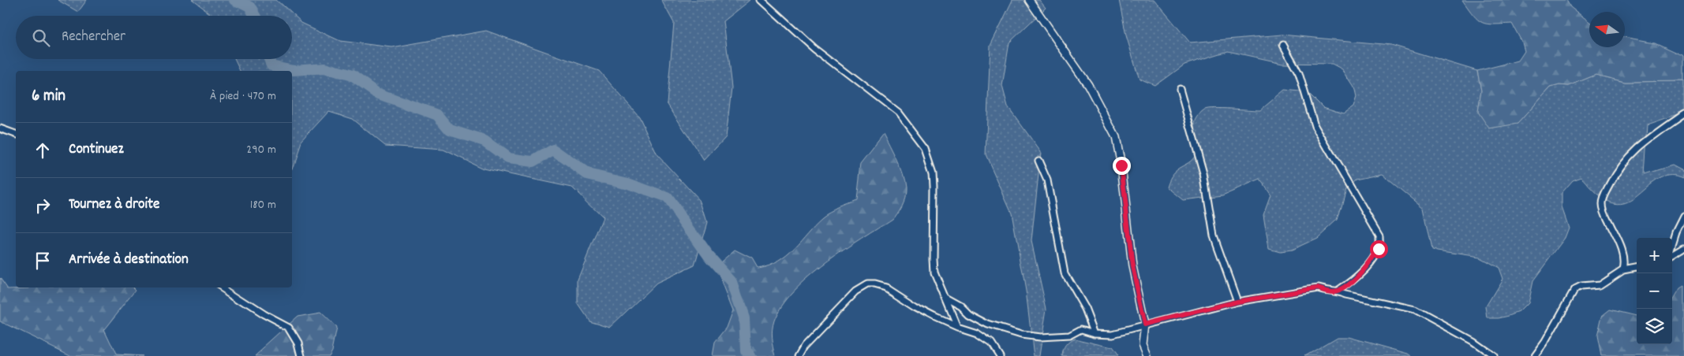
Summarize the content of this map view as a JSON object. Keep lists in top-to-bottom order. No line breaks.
{"north":"left","page":{"search":"Rechercher","heading":["6 min","À pied · 470 m"],"list":[["Continuez","290 m"],["Tournez à droite","180 m"],"Arrivée à destination"],"map_buttons":["+","−"]}}
